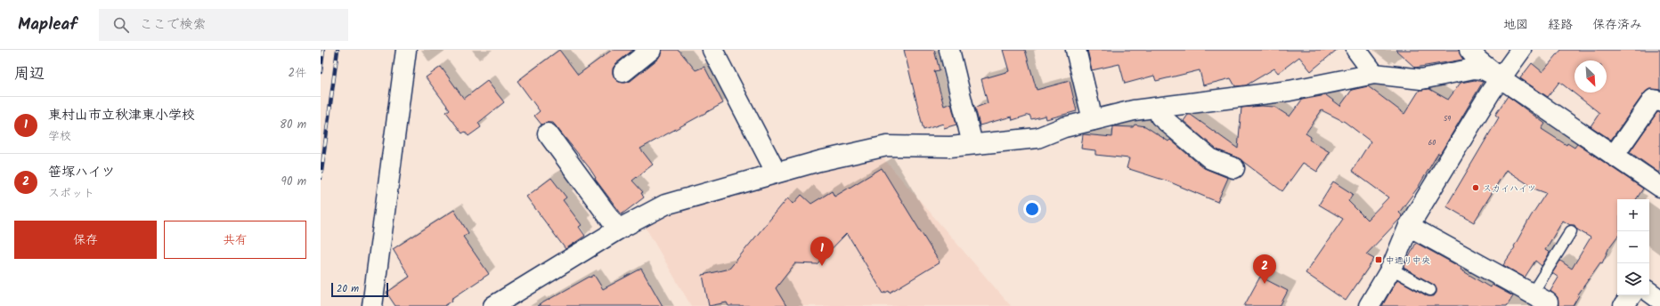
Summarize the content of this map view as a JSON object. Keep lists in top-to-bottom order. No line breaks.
{"places":{"other":["スカイハイツ"],"transit":["中通り中央"]},"house_numbers":["59","60"],"scale_bar":"20 m","north":"bottom right","page":{"header":"Mapleaf","search":"ここで検索","nav":["地図","経路","保存済み"],"heading":["周辺","2件"],"list":[{"mark":"1","name":"東村山市立秋津東小学校","note":"学校","value":"80 m"},{"mark":"2","name":"笹塚ハイツ","note":"スポット","value":"90 m"}],"map_buttons":["+","−"],"buttons":["保存","共有"],"pins":["1","2"],"scale":"20 m"}}
